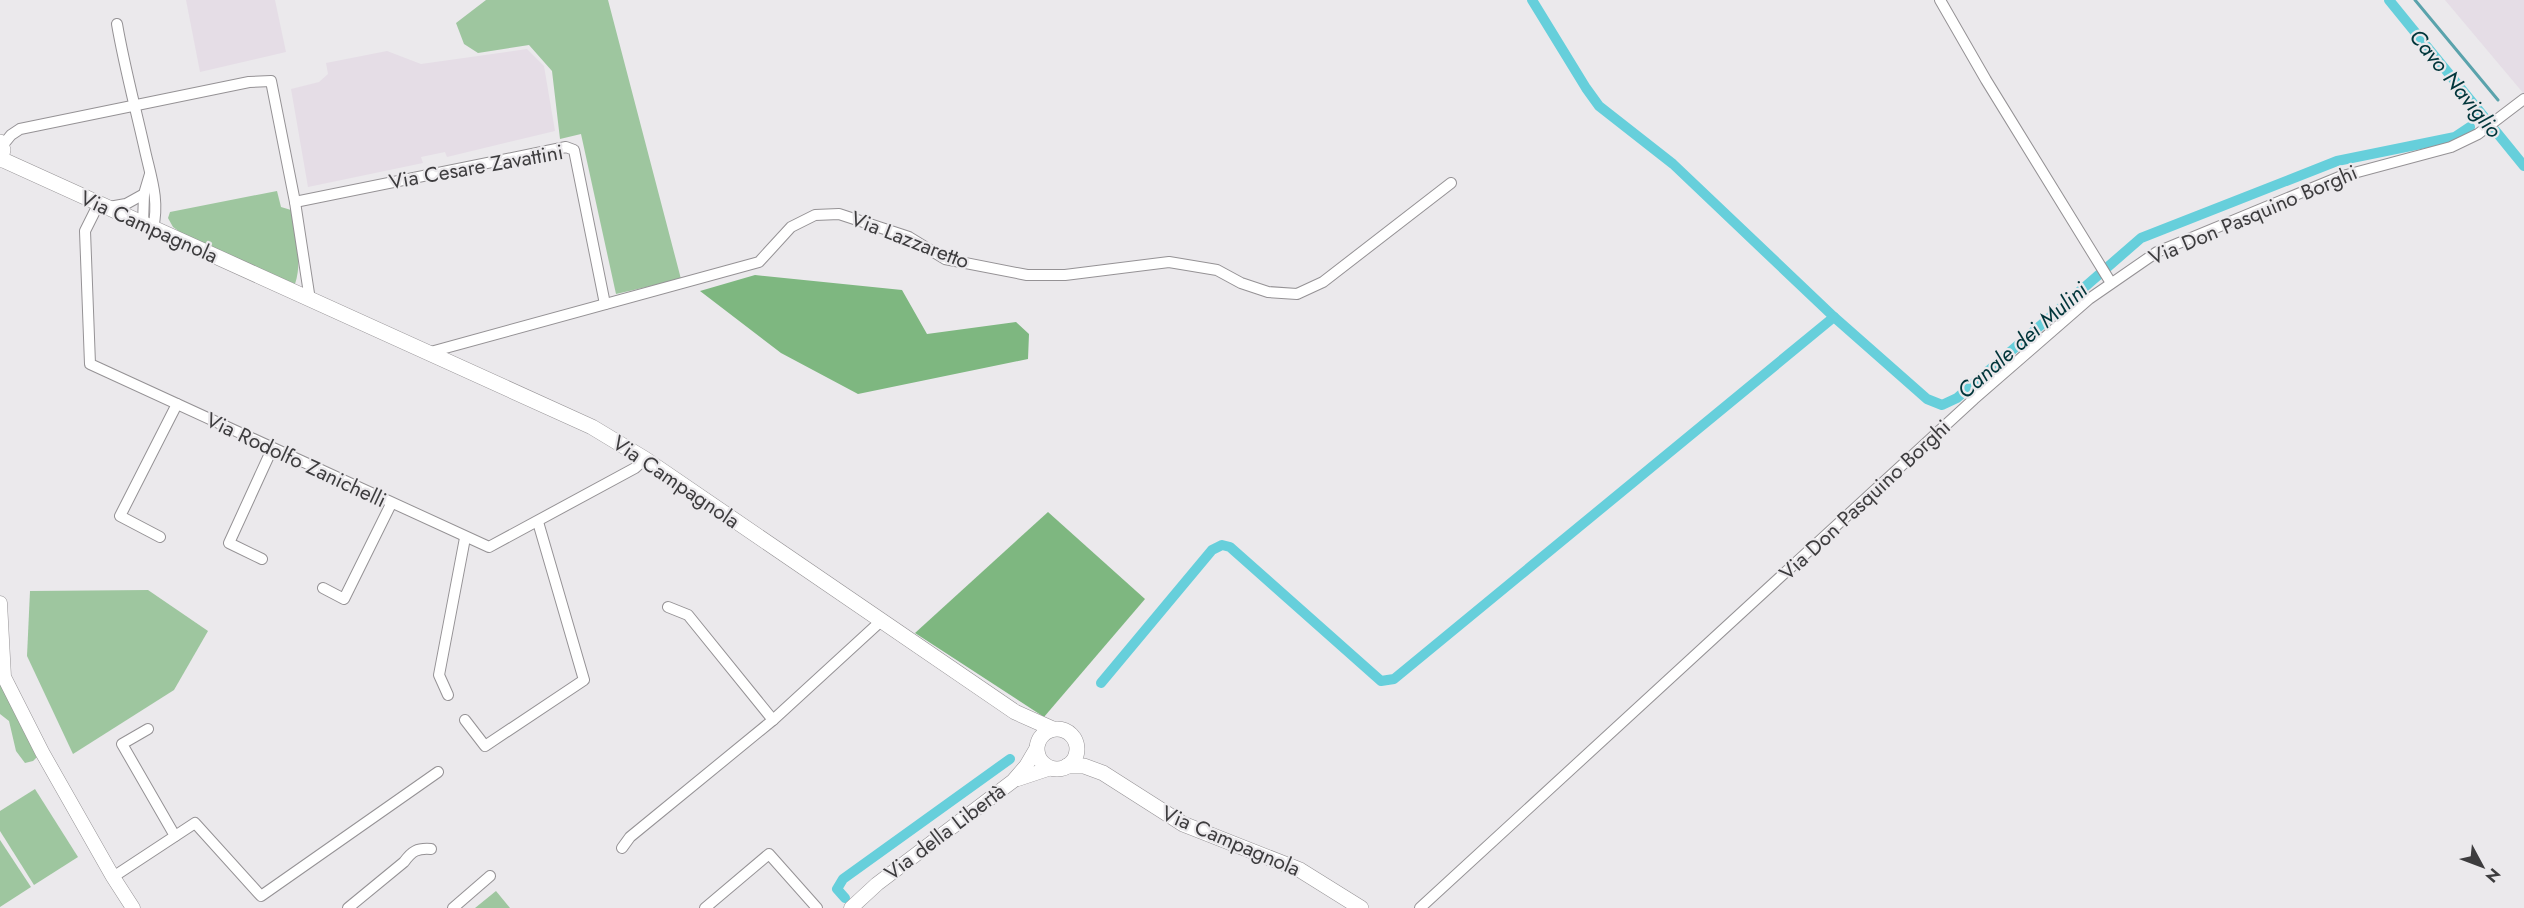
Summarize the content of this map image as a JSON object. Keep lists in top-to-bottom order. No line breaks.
{"streets":{"main road":["Via Campagnola"],"street":["Via Cesare Zavattini","Via Don Pasquino Borghi","Via Lazzaretto","Via Rodolfo Zanichelli","Via della Libertà"]},"crossings":[["Via Cesare Zavattini","Via Lazzaretto"],["Via Campagnola","Via Lazzaretto"],["Via Campagnola","Via Rodolfo Zanichelli"],["Via Campagnola","Via della Libertà"]],"water":["Cavo Naviglio","Canale dei Mulini"],"north":"bottom right"}
